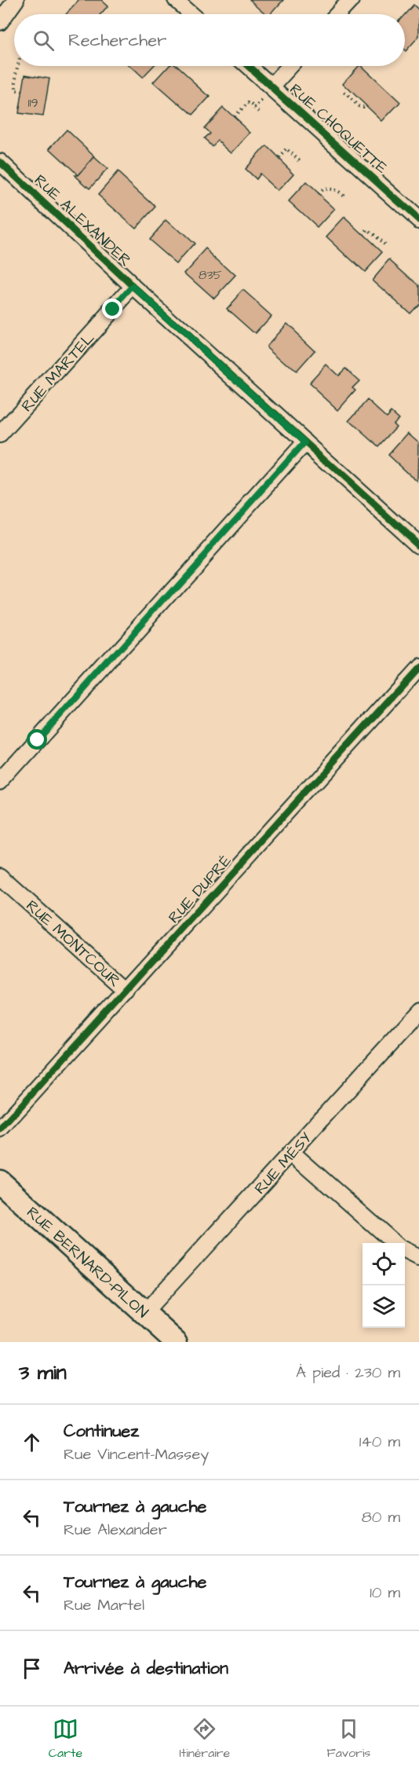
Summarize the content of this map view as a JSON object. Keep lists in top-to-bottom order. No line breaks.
{"streets":{"main road":["RUE BERNARD-PILON"],"street":["RUE CHOQUETTE","RUE ALEXANDER","RUE MARTEL","RUE DUPRÉ","RUE MONTCOUR","RUE MÉSY"]},"crossings":[["RUE ALEXANDER","RUE MARTEL"],["RUE DUPRÉ","RUE MONTCOUR"],["RUE MÉSY","RUE BERNARD-PILON"]],"house_numbers":["119","835"],"page":{"search":"Rechercher","heading":["3 min","À pied · 230 m"],"list":[["Continuez","Rue Vincent-Massey","140 m"],["Tournez à gauche","Rue Alexander","80 m"],["Tournez à gauche","Rue Martel","10 m"],"Arrivée à destination"],"nav":["Carte","Itinéraire","Favoris"]}}
